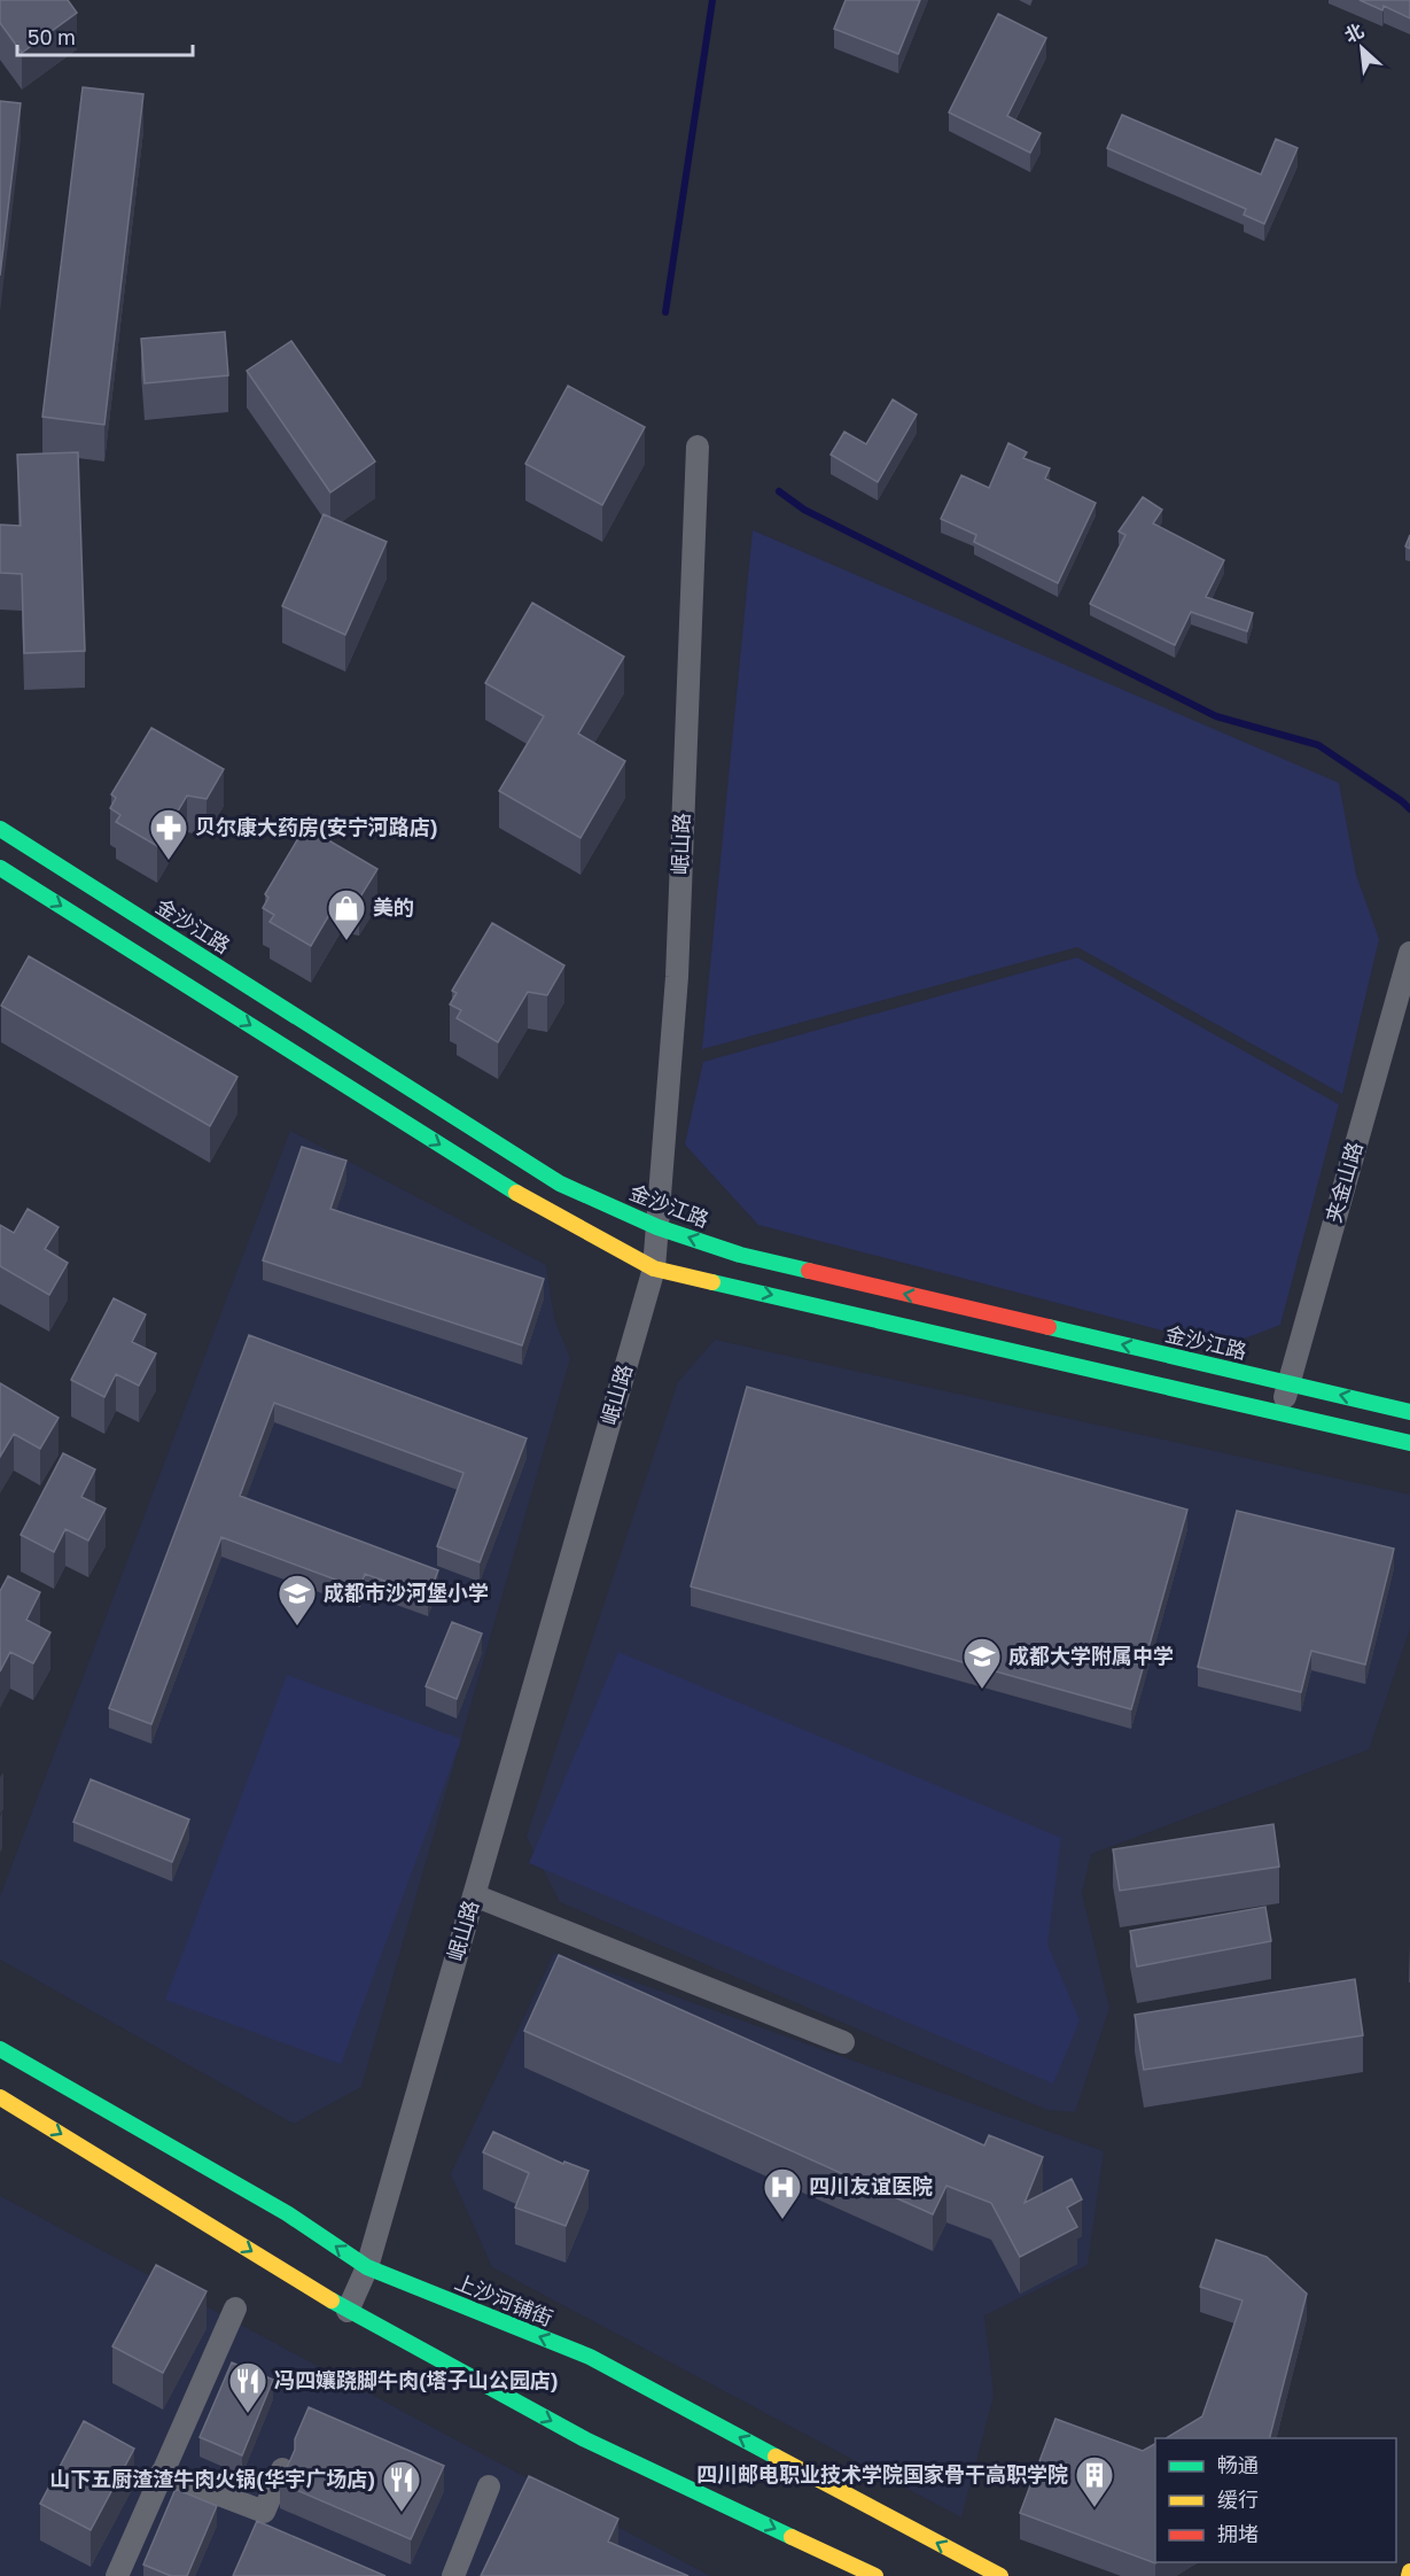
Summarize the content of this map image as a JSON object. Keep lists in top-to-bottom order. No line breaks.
{"streets":{"street":["岷山路","金沙江路","夹金山路","上沙河铺街"]},"crossings":[["岷山路","金沙江路"],["岷山路","上沙河铺街"],["金沙江路","夹金山路"]],"places":{"pharmacy":["贝尔康大药房(安宁河路店)"],"shop":["美的"],"school or university":["成都市沙河堡小学","成都大学附属中学"],"hospital":["四川友谊医院"],"restaurant":["冯四孃跷脚牛肉(塔子山公园店)","山下五厨渣渣牛肉火锅(华宇广场店)"],"building":["四川邮电职业技术学院国家骨干高职学院"]},"legend":["畅通","缓行","拥堵"],"scale_bar":"50 m","north":"top left"}
